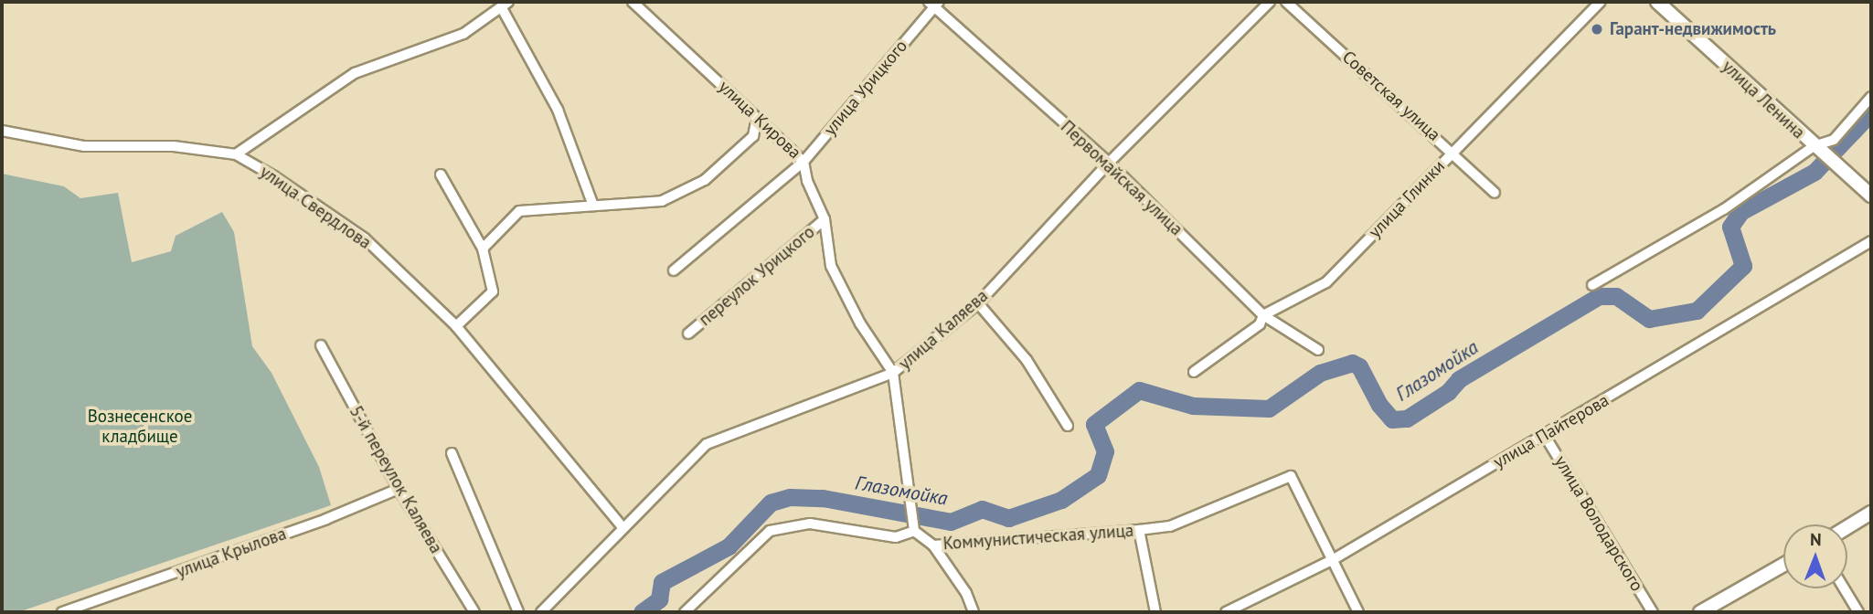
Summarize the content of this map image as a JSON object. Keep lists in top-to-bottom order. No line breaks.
{"streets":{"main road":["улица Ленина"],"street":["улица Урицкого","Советская улица","улица Кирова","Первомайская улица","улица Глинки","улица Свердлова","переулок Урицкого","улица Каляева","улица Пайтерова","5-й переулок Каляева","улица Володарского","Коммунистическая улица","улица Крылова"]},"crossings":[["улица Урицкого","улица Кирова"],["улица Урицкого","Первомайская улица"],["Советская улица","улица Глинки"],["улица Кирова","переулок Урицкого"],["улица Кирова","улица Каляева"],["улица Кирова","Коммунистическая улица"],["Первомайская улица","улица Глинки"],["Первомайская улица","улица Каляева"],["улица Свердлова","улица Каляева"],["улица Пайтерова","улица Володарского"],["улица Пайтерова","Коммунистическая улица"],["5-й переулок Каляева","улица Крылова"]],"water":["Глазомойка"],"parks":["Вознесенское кладбище"],"places":["Гарант-недвижимость"],"north":"top"}
